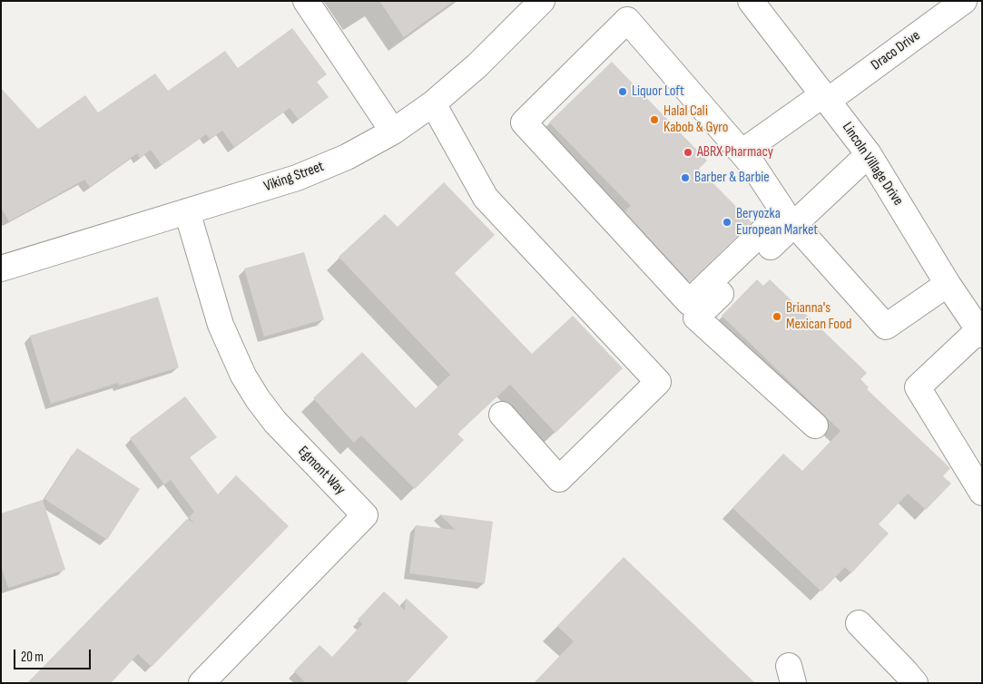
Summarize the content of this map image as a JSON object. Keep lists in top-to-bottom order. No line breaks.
{"streets":{"street":["Draco Drive","Lincoln Village Drive","Viking Street","Egmont Way"]},"crossings":[["Draco Drive","Lincoln Village Drive"],["Viking Street","Egmont Way"]],"places":["Liquor Loft","Halal Cali Kabob & Gyro","ABRX Pharmacy","Barber & Barbie","Beryozka European Market","Brianna's Mexican Food"],"scale_bar":"20 m"}
